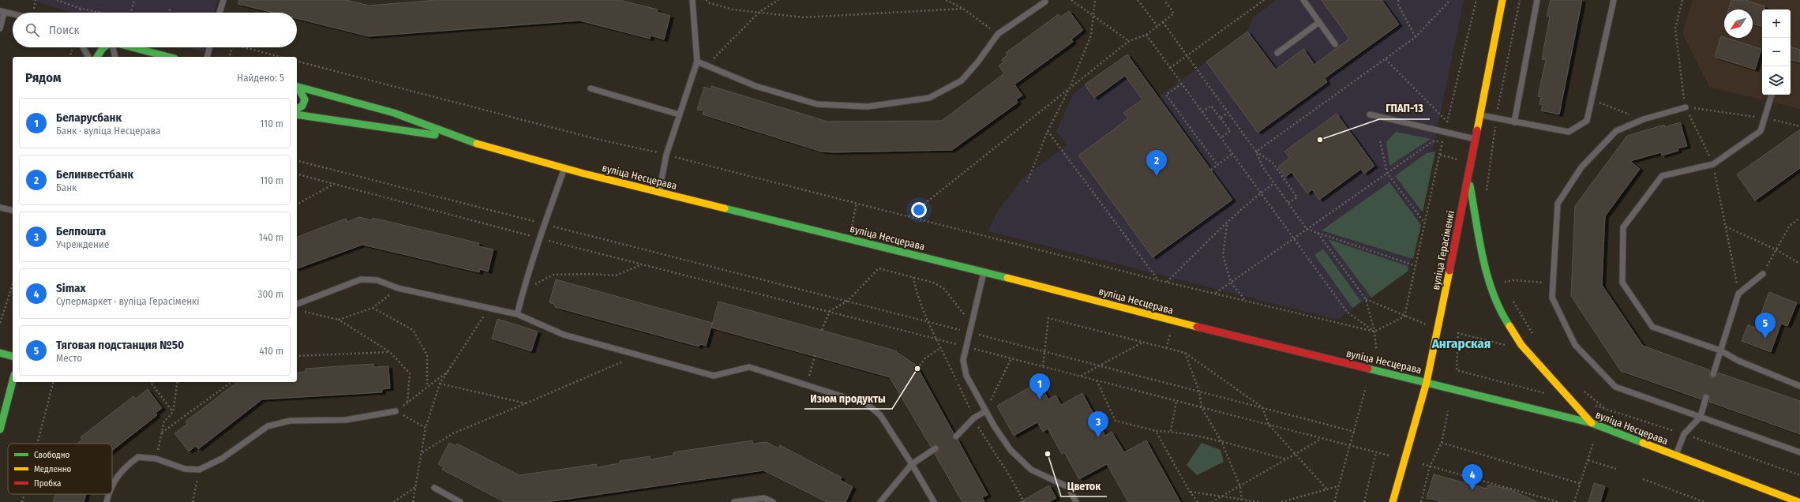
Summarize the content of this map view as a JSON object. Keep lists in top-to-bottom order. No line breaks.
{"streets":{"main road":["вуліца Несцерава","вуліца Герасіменкі"]},"crossings":[["вуліца Несцерава","вуліца Герасіменкі"]],"districts":["Ангарская"],"places":["ГПАП-13","Изюм продукты","Цветок"],"legend":["Свободно","Медленно","Пробка"],"north":"bottom left","page":{"map_buttons":["+","−"],"search":"Поиск","heading":["Рядом","Найдено: 5"],"list":[{"mark":"1","name":"Беларусбанк","note":"Банк · вуліца Несцерава","value":"110 m"},{"mark":"2","name":"Белинвестбанк","note":"Банк","value":"110 m"},{"mark":"3","name":"Белпошта","note":"Учреждение","value":"140 m"},{"mark":"4","name":"Simax","note":"Супермаркет · вуліца Герасіменкі","value":"300 m"},{"mark":"5","name":"Тяговая подстанция №50","note":"Место","value":"410 m"}],"pins":["2","5","1","3","4"]}}
